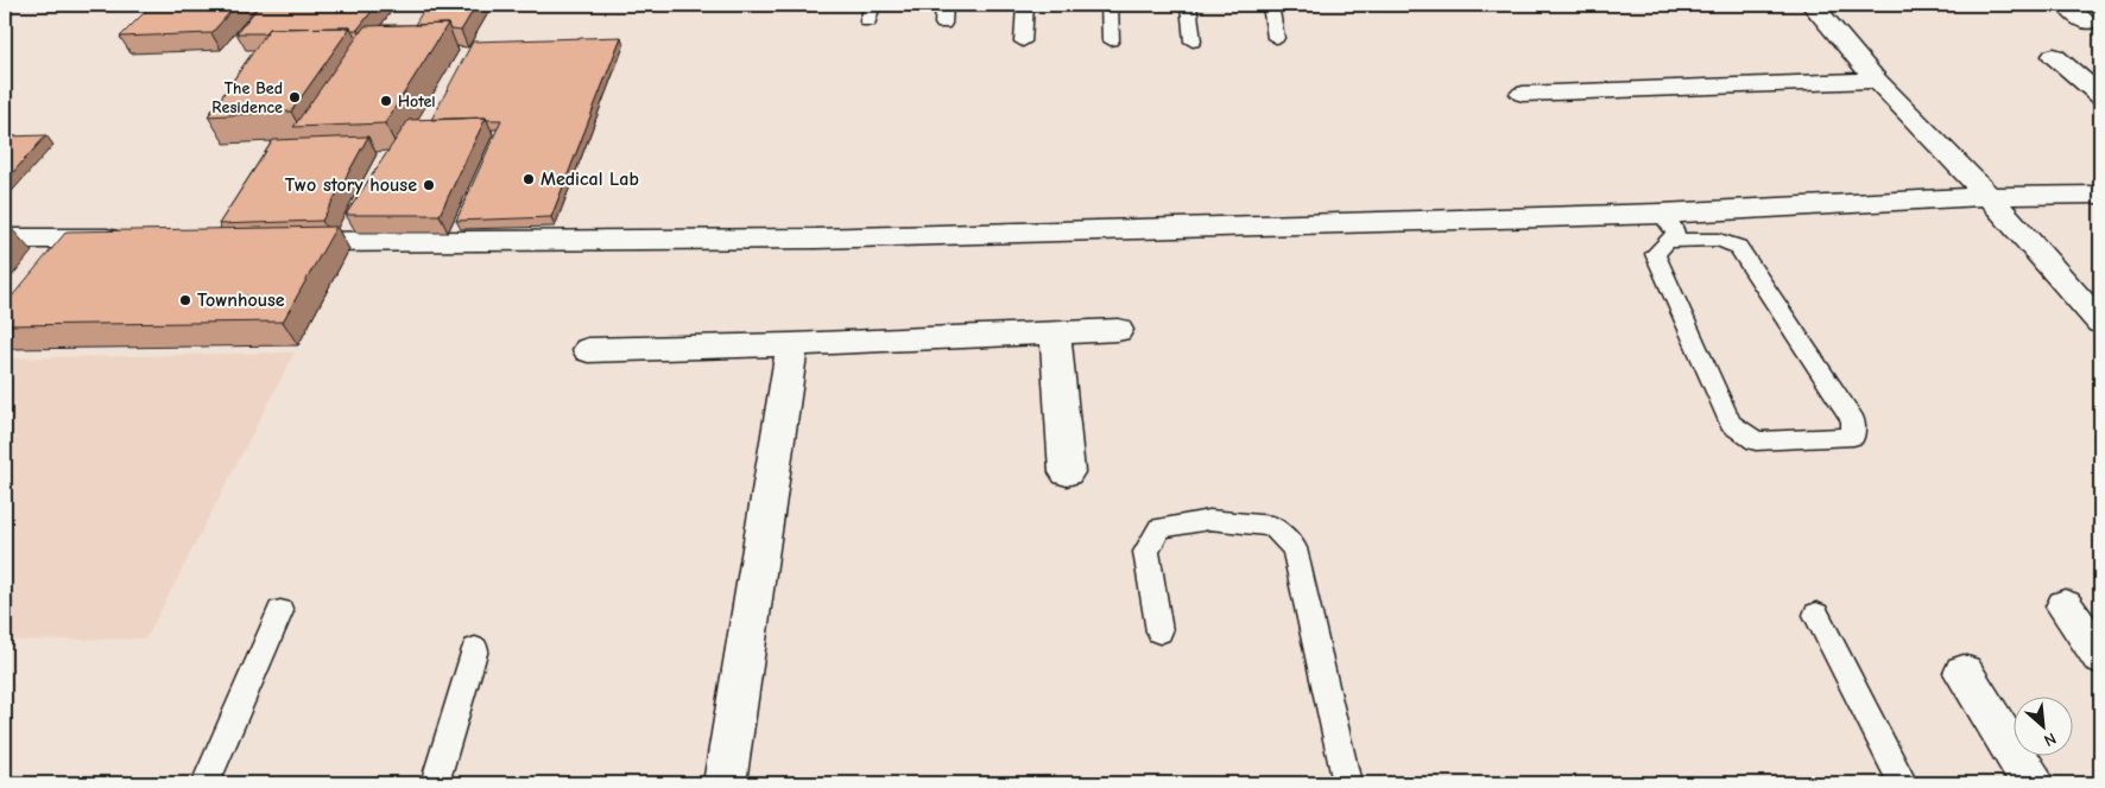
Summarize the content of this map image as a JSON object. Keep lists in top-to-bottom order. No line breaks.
{"places":["The Bed Residence","Hotel","Medical Lab","Two story house","Townhouse"],"north":"bottom right"}
